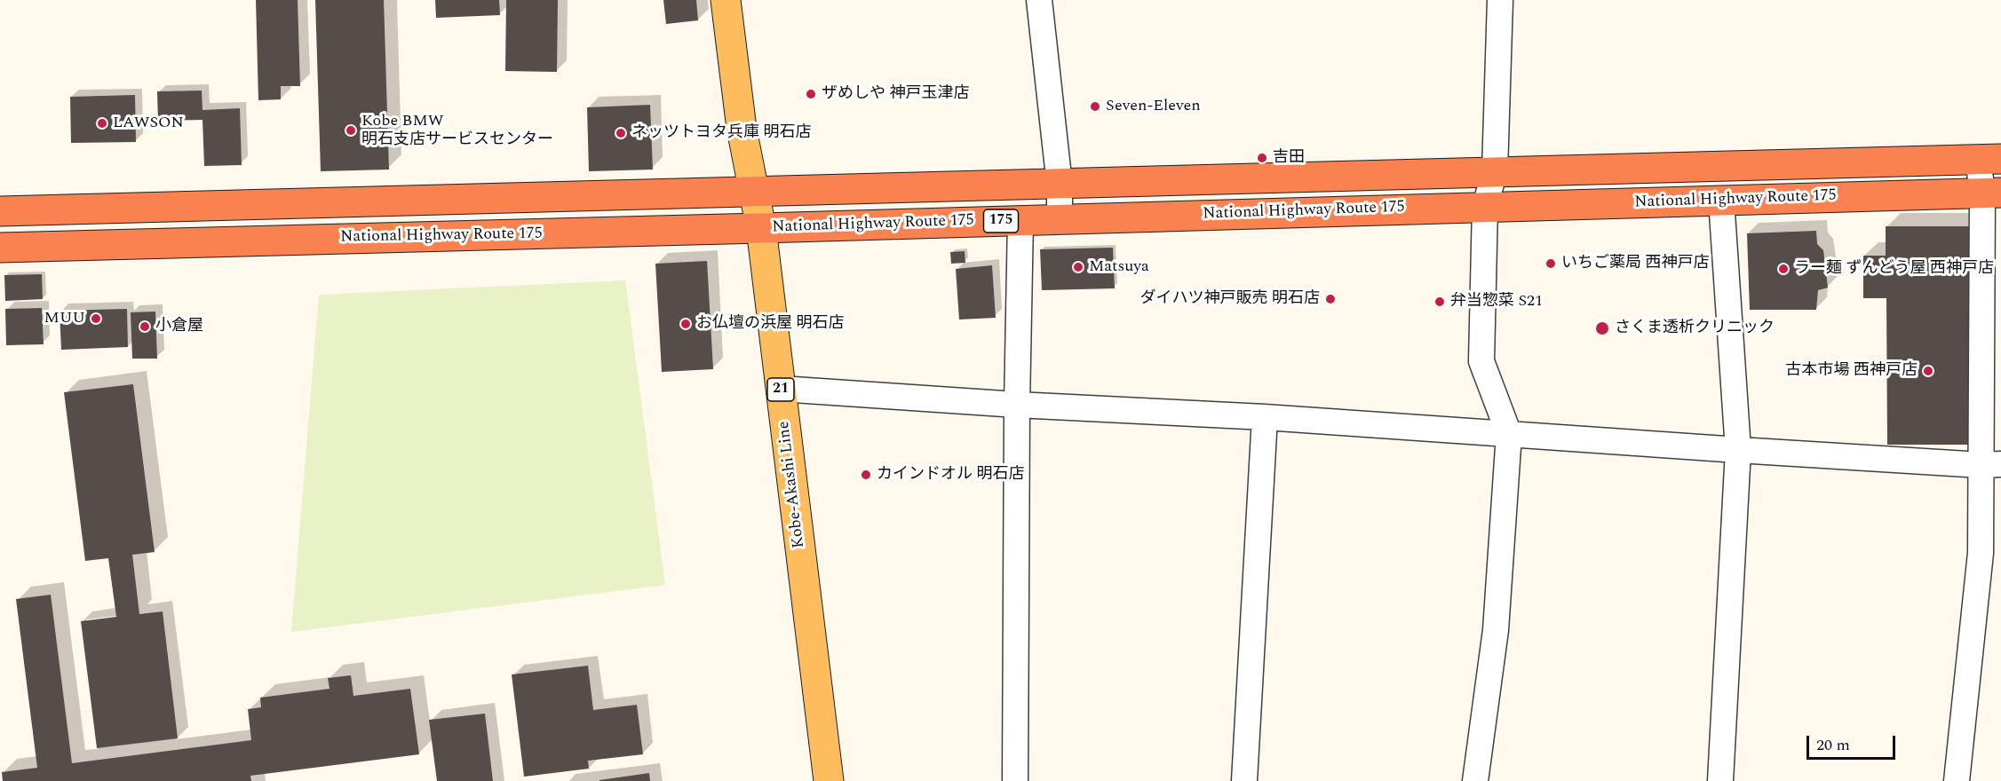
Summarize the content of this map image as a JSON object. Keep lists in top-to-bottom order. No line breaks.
{"streets":{"highway":["National Highway Route 175","175"],"main road":["21","Kobe-Akashi Line"]},"crossings":[["National Highway Route 175","Kobe-Akashi Line"]],"places":["ザめしや 神戸玉津店","Seven-Eleven","LAWSON","Kobe BMW 明石支店サービスセンター","ネッツトヨタ兵庫 明石店","吉田","いちご薬局 西神戸店","Matsuya","ラー麺 ずんどう屋 西神戸店","ダイハツ神戸販売 明石店","弁当惣菜 S21","MUU","お仏壇の浜屋 明石店","小倉屋","さくま透析クリニック","古本市場 西神戸店","カインドオル 明石店"],"scale_bar":"20 m"}
